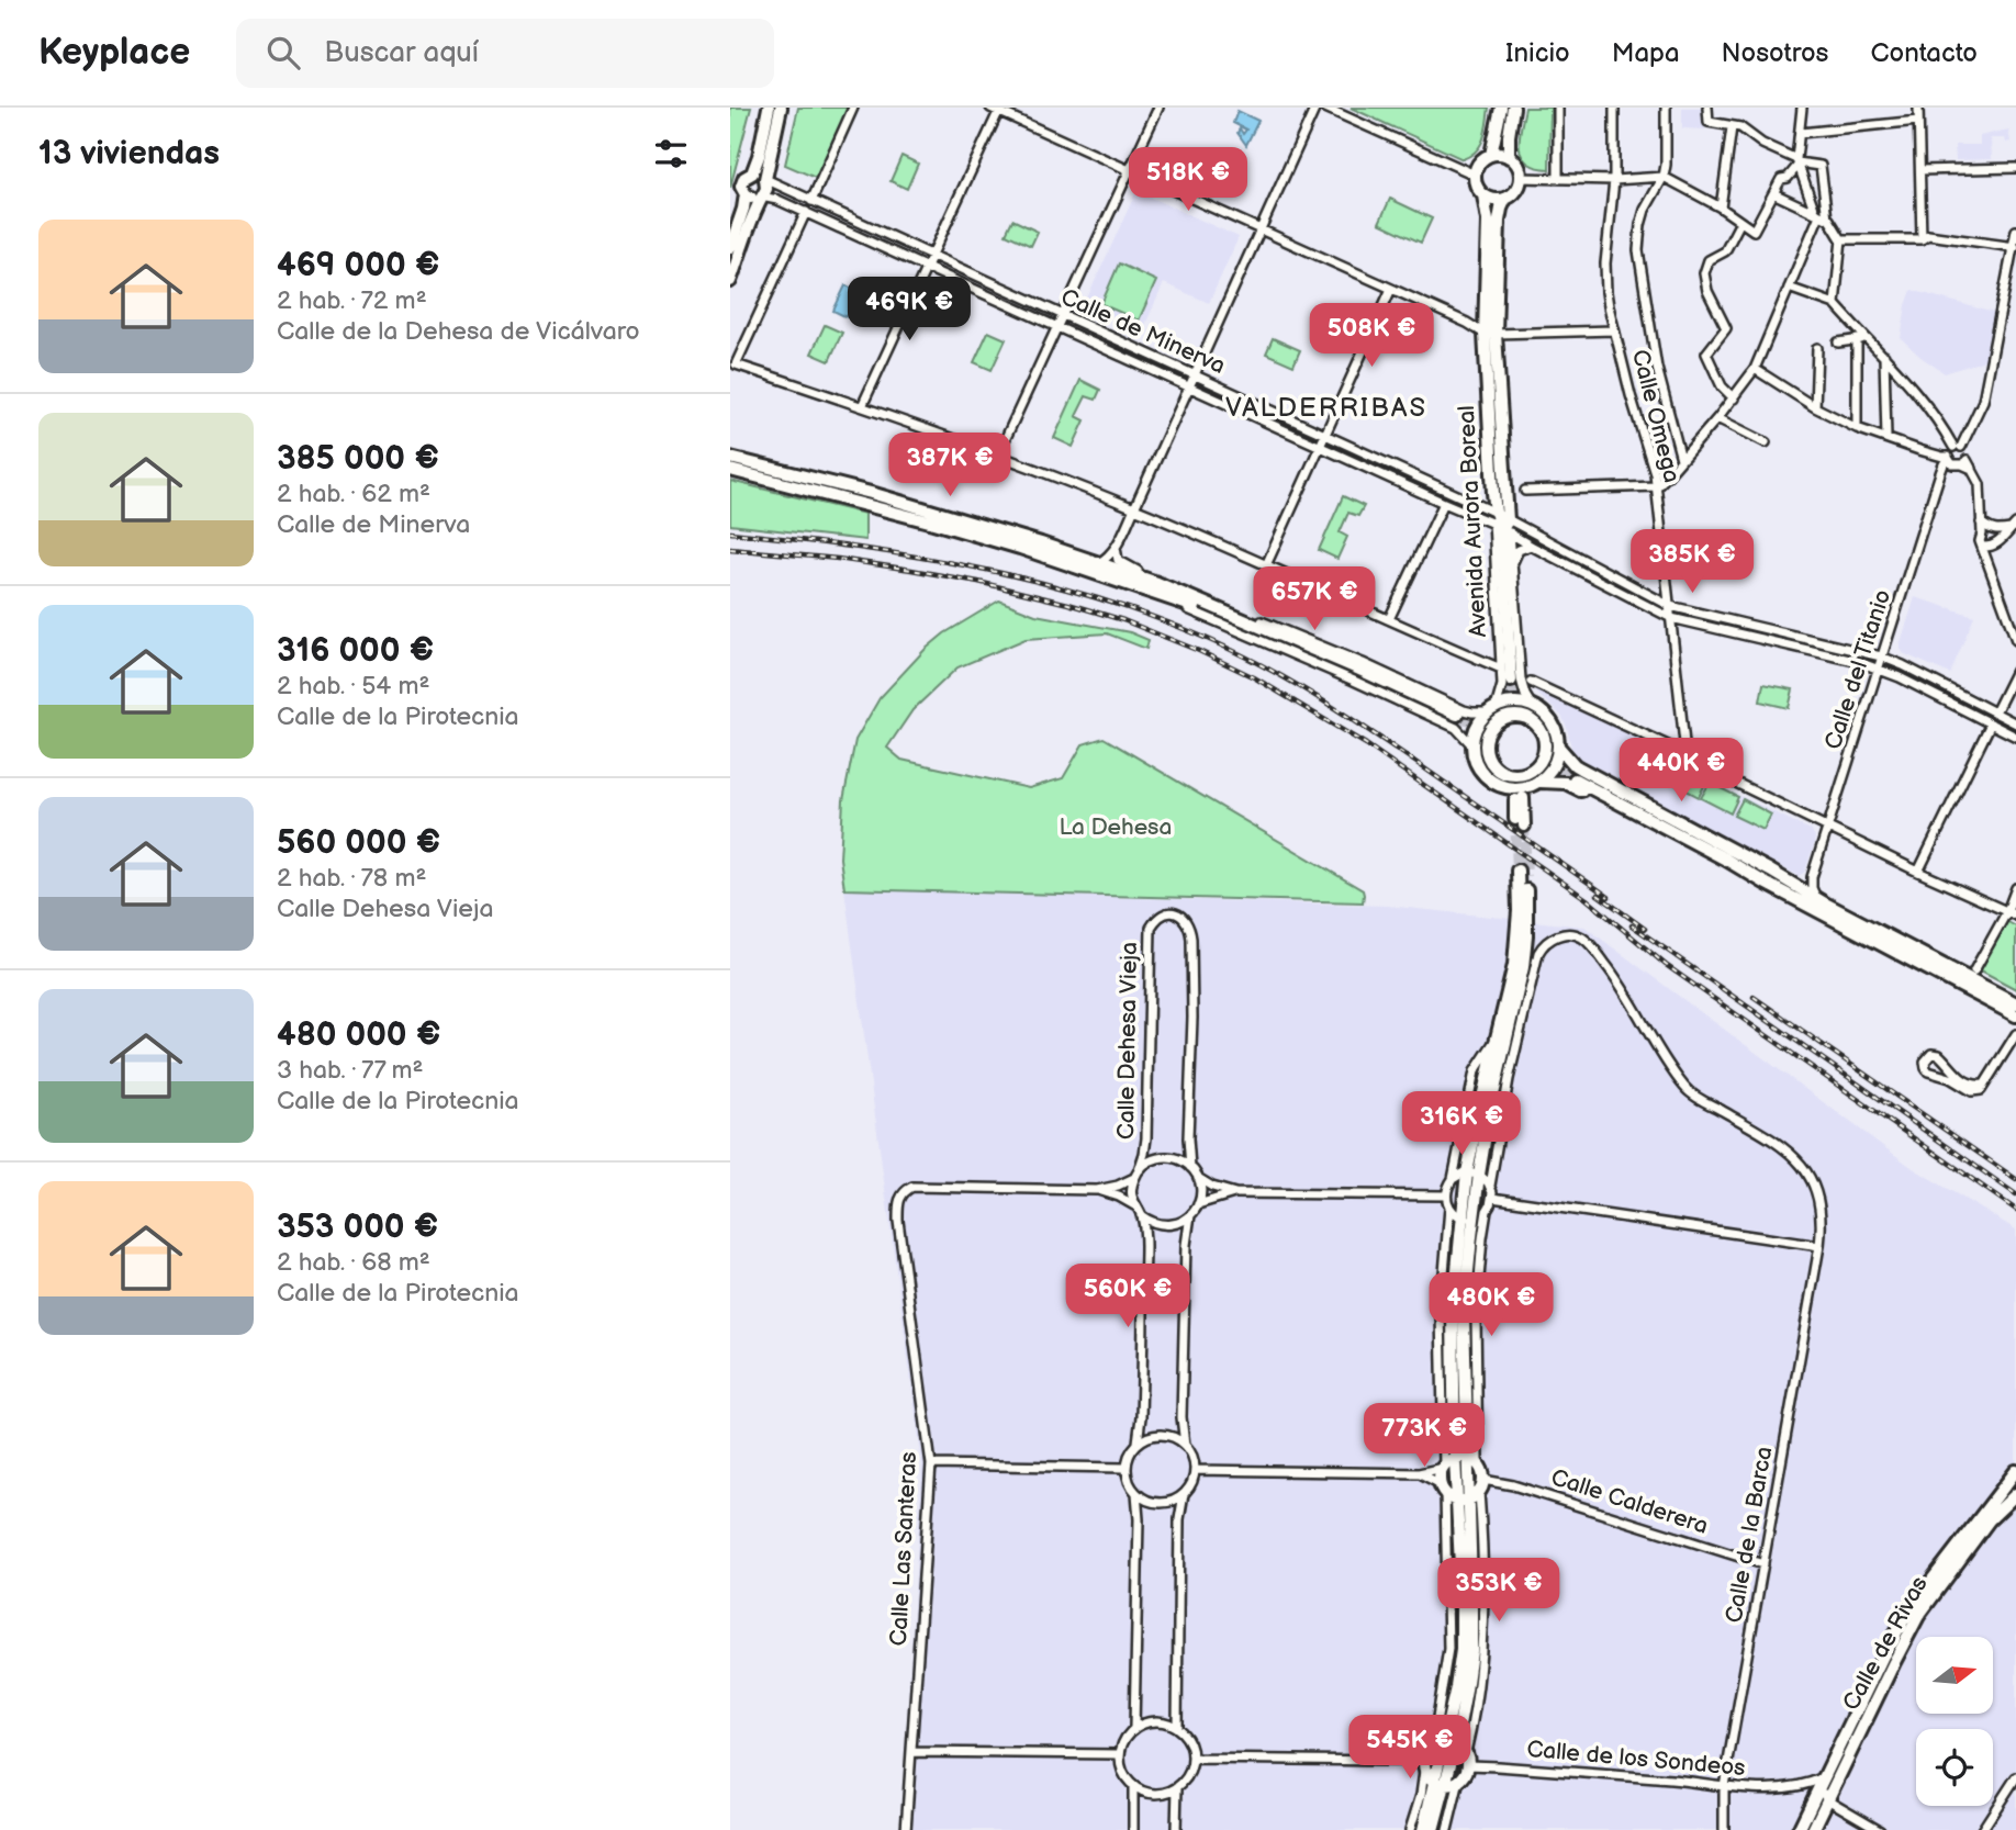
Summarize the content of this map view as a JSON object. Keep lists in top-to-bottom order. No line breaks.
{"streets":{"main road":["Avenida Aurora Boreal","Calle de Rivas"],"street":["Calle de Minerva","Calle Omega","Calle del Titanio","Calle Dehesa Vieja","Calle Calderera","Calle de la Barca","Calle Las Santeras","Calle de los Sondeos"]},"crossings":[["Calle de Minerva","Calle Omega"],["Calle de Minerva","Avenida Aurora Boreal"],["Calle de Minerva","Calle del Titanio"],["Calle Omega","Calle del Titanio"],["Calle Calderera","Calle de la Barca"],["Calle de la Barca","Calle de los Sondeos"],["Calle de Rivas","Calle de los Sondeos"]],"districts":["VALDERRIBAS"],"parks":["La Dehesa"],"north":"right","page":{"header":"Keyplace","search":"Buscar aquí","nav":["Inicio","Mapa","Nosotros","Contacto"],"heading":"13 viviendas","price":["518K €","469K €","508K €","387K €","385K €","657K €","440K €","316K €","560K €","480K €","773K €","353K €","545K €"],"list":[{"name":"469 000 €","note":"2 hab. · 72 m² · Calle de la Dehesa de Vicálvaro"},{"name":"385 000 €","note":"2 hab. · 62 m² · Calle de Minerva"},{"name":"316 000 €","note":"2 hab. · 54 m² · Calle de la Pirotecnia"},{"name":"560 000 €","note":"2 hab. · 78 m² · Calle Dehesa Vieja"},{"name":"480 000 €","note":"3 hab. · 77 m² · Calle de la Pirotecnia"},{"name":"353 000 €","note":"2 hab. · 68 m² · Calle de la Pirotecnia"}]}}
